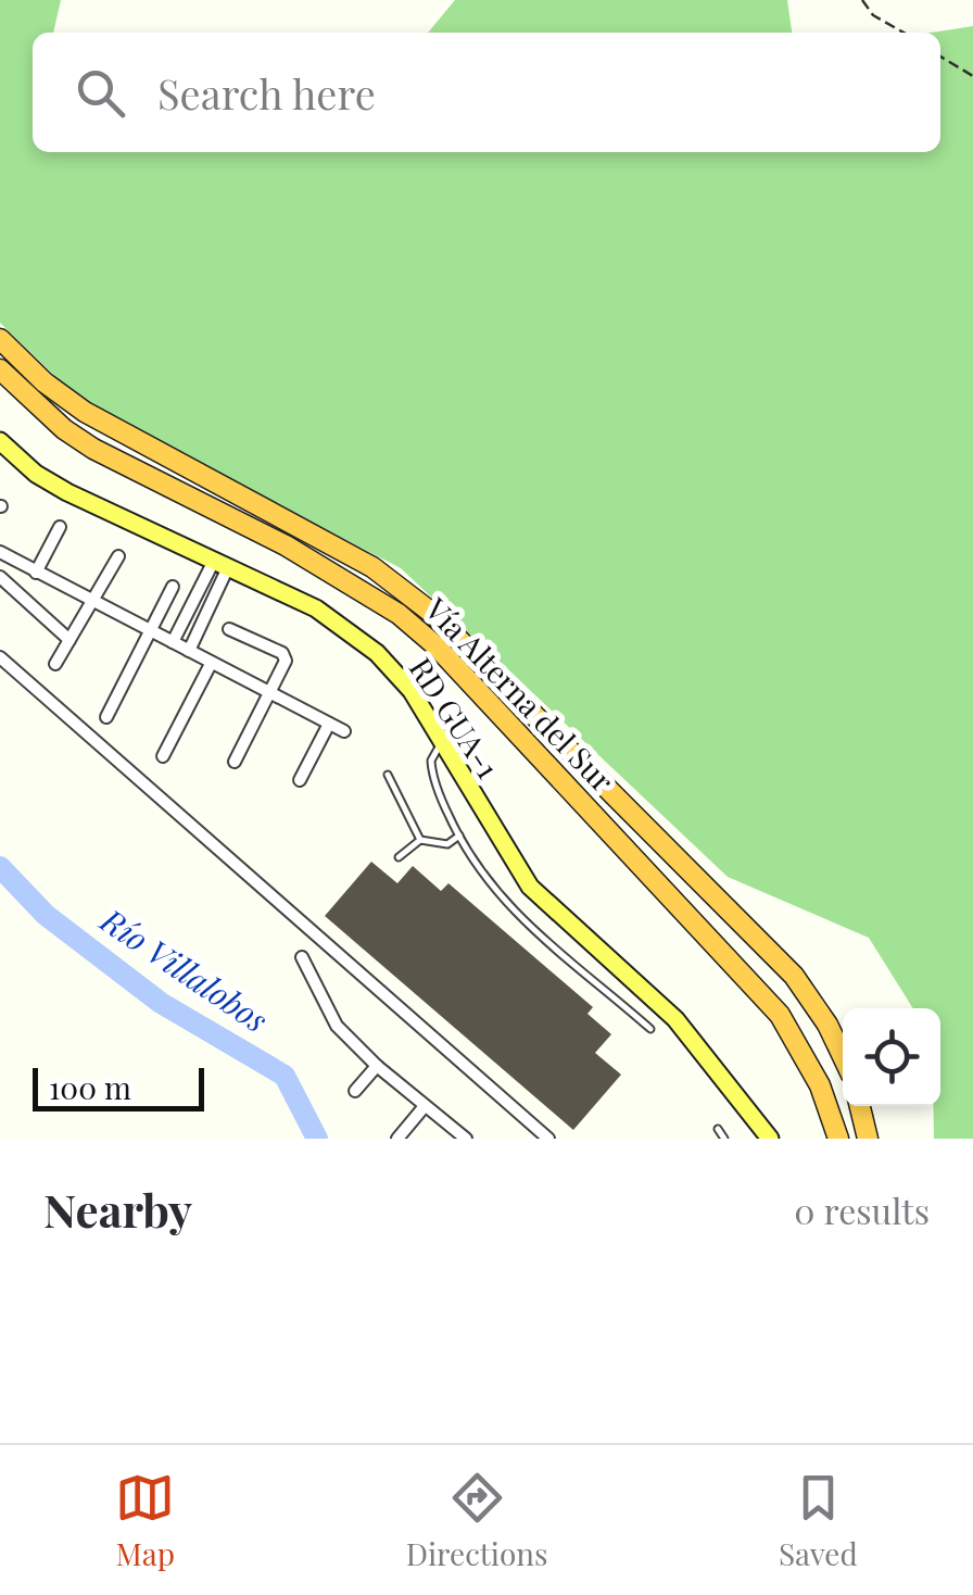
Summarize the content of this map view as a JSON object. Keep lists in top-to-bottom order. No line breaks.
{"streets":{"highway":["Vía Alterna del Sur"],"main road":["RD GUA-1"]},"water":["Río Villalobos"],"scale_bar":"100 m","page":{"search":"Search here","scale":"100 m","heading":["Nearby","0 results"],"nav":["Map","Directions","Saved"]}}
